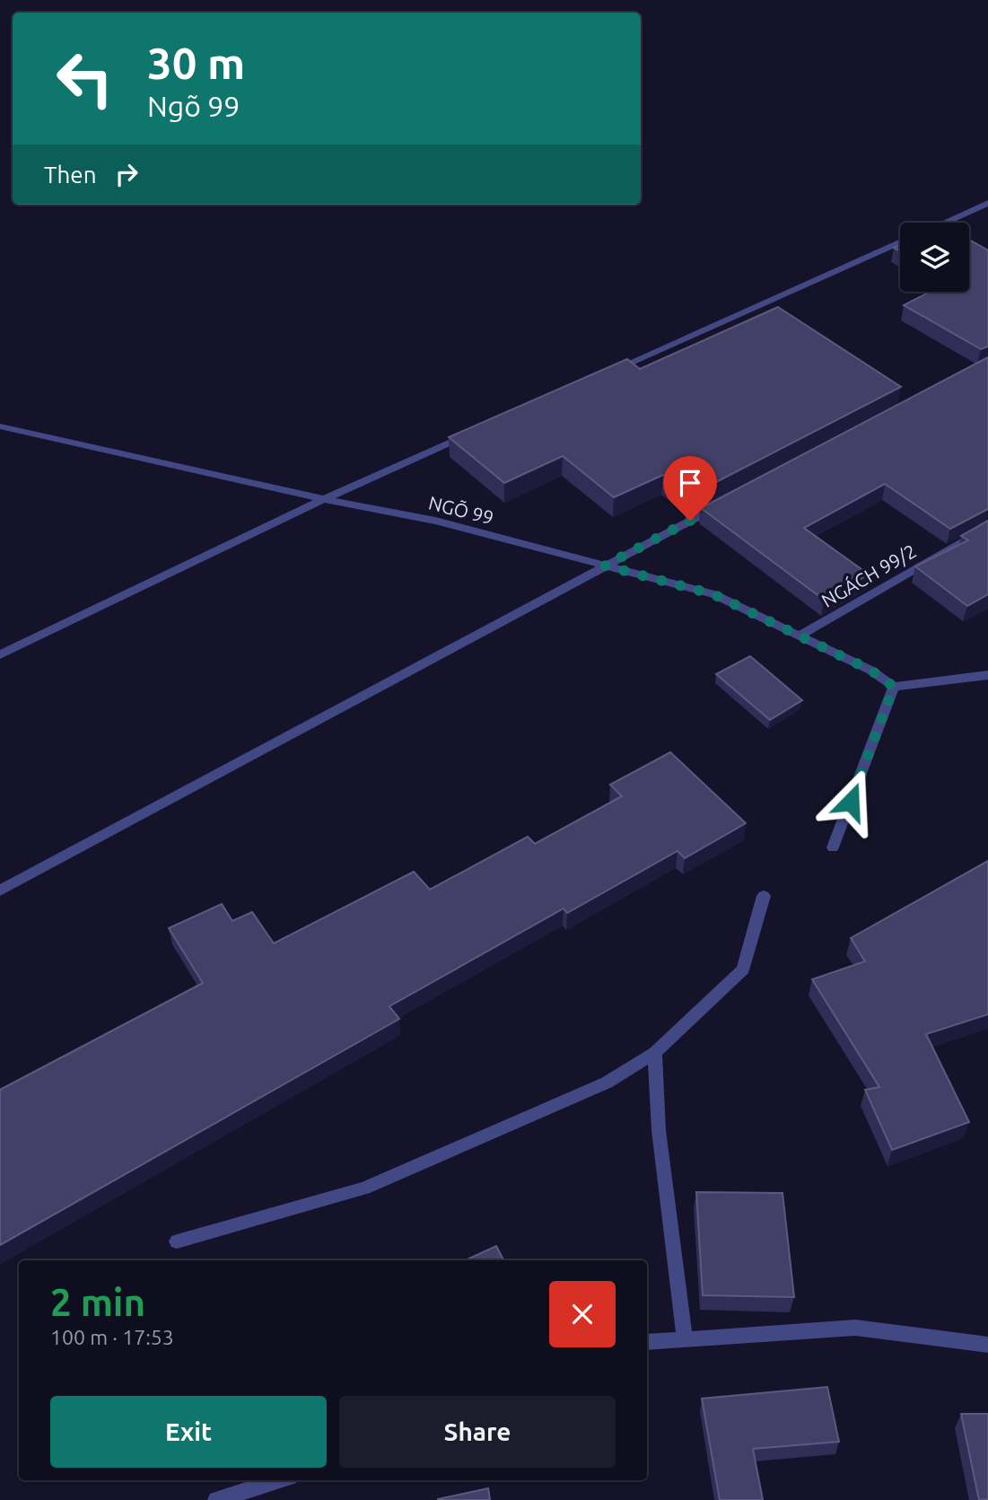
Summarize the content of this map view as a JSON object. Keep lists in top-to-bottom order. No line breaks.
{"streets":{"street":["NGÕ 99","NGÁCH 99/2"]},"crossings":[["NGÕ 99","NGÁCH 99/2"]],"page":{"turn":["30 m","Ngõ 99"],"then":"Then","heading":["2 min","100 m · 17:53"],"buttons":["Exit","Share"]}}
